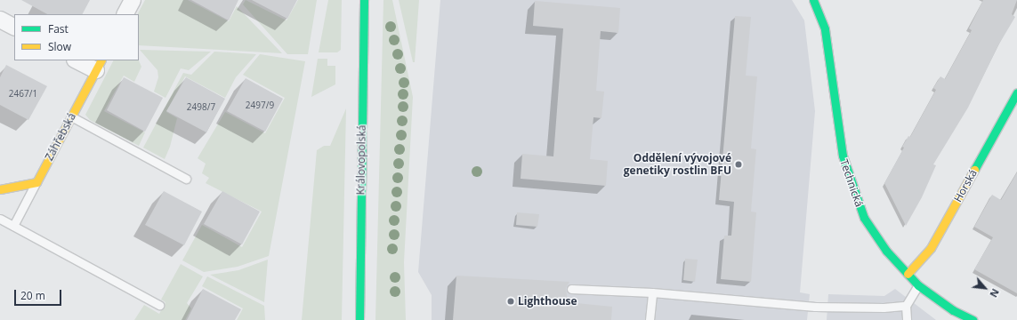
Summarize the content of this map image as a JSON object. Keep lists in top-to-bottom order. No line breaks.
{"streets":{"street":["Záhřebská","Královopolská","Technická","Horská"]},"crossings":[["Technická","Horská"]],"places":["Oddělení vývojové genetiky rostlin BFU","Lighthouse"],"house_numbers":["2467/1","2497/9","2498/7"],"legend":["Fast","Slow"],"scale_bar":"20 m","north":"bottom right"}
